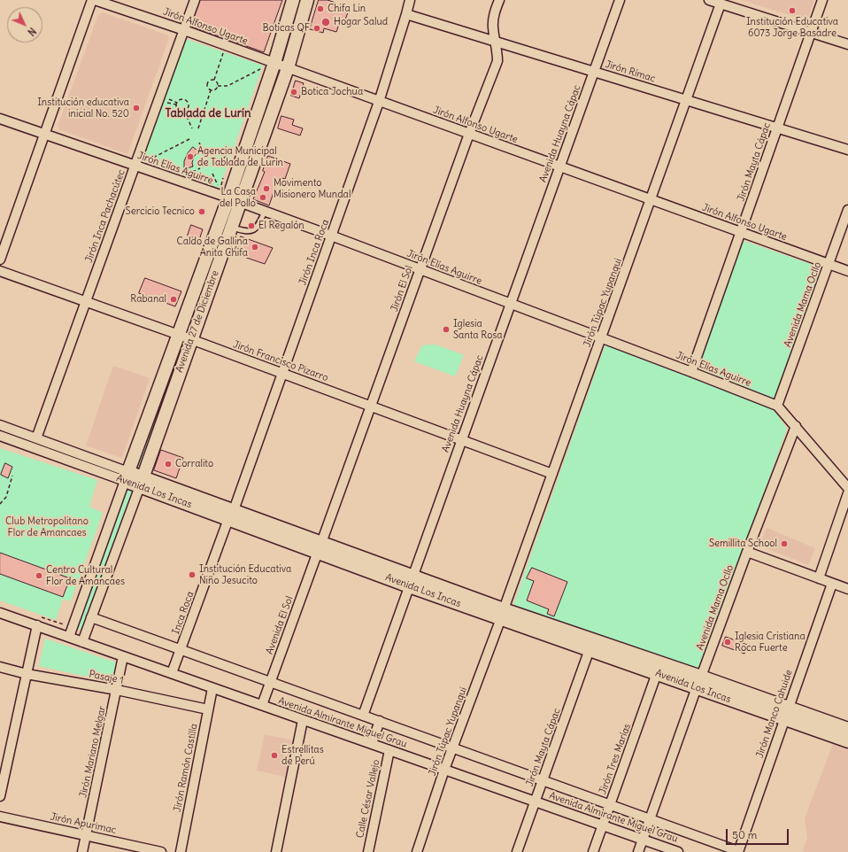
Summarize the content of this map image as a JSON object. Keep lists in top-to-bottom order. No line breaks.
{"streets":{"street":["Jirón Alfonso Ugarte","Jirón Rímac","Avenida Huayna Cápac","Jirón Mayta Cápac","Jirón Elías Aguirre","Jirón Inca Pachacútec","Jirón Inca Roca","Jirón El Sol","Jirón Túpac Yupanqui","Avenida Mama Ocllo","Avenida 27 de Diciembre","Jirón Francisco Pizarro","Avenida Los Incas","Inca Roca","Avenida El Sol","Pasaje 1","Jirón Manco Cahuide","Avenida Almirante Miguel Grau","Jirón Mariano Melgar","Jirón Tres Marías","Jirón Ramón Castilla","Calle César Vallejo","Jirón Apurimac"]},"crossings":[["Jirón Alfonso Ugarte","Avenida Huayna Cápac"],["Jirón Alfonso Ugarte","Jirón Mayta Cápac"],["Jirón Alfonso Ugarte","Jirón Inca Pachacútec"],["Jirón Alfonso Ugarte","Jirón Inca Roca"],["Jirón Alfonso Ugarte","Jirón El Sol"],["Jirón Alfonso Ugarte","Jirón Túpac Yupanqui"],["Jirón Alfonso Ugarte","Avenida Mama Ocllo"],["Jirón Alfonso Ugarte","Avenida 27 de Diciembre"],["Jirón Rímac","Avenida Huayna Cápac"],["Jirón Rímac","Jirón Mayta Cápac"],["Jirón Rímac","Jirón Inca Roca"],["Jirón Rímac","Jirón El Sol"],["Jirón Rímac","Jirón Túpac Yupanqui"],["Avenida Huayna Cápac","Jirón Elías Aguirre"],["Avenida Huayna Cápac","Jirón Francisco Pizarro"],["Avenida Huayna Cápac","Avenida Los Incas"],["Avenida Huayna Cápac","Avenida Almirante Miguel Grau"],["Jirón Mayta Cápac","Jirón Elías Aguirre"],["Jirón Mayta Cápac","Avenida Los Incas"],["Jirón Mayta Cápac","Avenida Almirante Miguel Grau"],["Jirón Elías Aguirre","Jirón Inca Pachacútec"],["Jirón Elías Aguirre","Jirón Inca Roca"],["Jirón Elías Aguirre","Jirón El Sol"],["Jirón Elías Aguirre","Jirón Túpac Yupanqui"],["Jirón Elías Aguirre","Avenida Mama Ocllo"],["Jirón Elías Aguirre","Avenida 27 de Diciembre"],["Jirón Inca Pachacútec","Jirón Francisco Pizarro"],["Jirón Inca Pachacútec","Avenida Los Incas"],["Jirón Inca Roca","Jirón Francisco Pizarro"],["Jirón Inca Roca","Avenida Los Incas"],["Jirón Inca Roca","Inca Roca"],["Jirón El Sol","Jirón Francisco Pizarro"],["Jirón El Sol","Avenida Los Incas"],["Jirón El Sol","Avenida El Sol"],["Jirón Túpac Yupanqui","Jirón Francisco Pizarro"],["Jirón Túpac Yupanqui","Avenida Los Incas"],["Jirón Túpac Yupanqui","Avenida Almirante Miguel Grau"],["Avenida Mama Ocllo","Avenida Los Incas"],["Avenida Mama Ocllo","Avenida Almirante Miguel Grau"],["Avenida 27 de Diciembre","Jirón Francisco Pizarro"],["Avenida 27 de Diciembre","Avenida Los Incas"],["Avenida 27 de Diciembre","Avenida Almirante Miguel Grau"],["Avenida Los Incas","Inca Roca"],["Avenida Los Incas","Avenida El Sol"],["Avenida Los Incas","Jirón Manco Cahuide"],["Avenida Los Incas","Jirón Tres Marías"],["Inca Roca","Avenida Almirante Miguel Grau"],["Avenida El Sol","Avenida Almirante Miguel Grau"],["Pasaje 1","Jirón Mariano Melgar"],["Pasaje 1","Jirón Ramón Castilla"],["Jirón Manco Cahuide","Avenida Almirante Miguel Grau"],["Avenida Almirante Miguel Grau","Jirón Mariano Melgar"],["Avenida Almirante Miguel Grau","Jirón Tres Marías"],["Avenida Almirante Miguel Grau","Jirón Ramón Castilla"],["Avenida Almirante Miguel Grau","Calle César Vallejo"],["Jirón Mariano Melgar","Jirón Apurimac"]],"districts":["Tablada de Lurín"],"parks":["Club Metropolitano Flor de Amancaes"],"places":["Chifa Lin","Institución Educativa 6073 Jorge Basadre","Hogar Salud","Boticas QF","Botica Jochua","Institución educativa inicial No. 520","Agencia Municipal de Tablada de Lurín","Movimento Misionero Mundal","La Casa del Pollo","Sercicio Tecnico","El Regalón","Caldo de Gallina Anita Chifa","Rabanal","Iglesia Santa Rosa","Corralito","Semillita School","Institución Educativa Niño Jesucito","Centro Cultural Flor de Amancaes","Iglesia Cristiana Roca Fuerte","Estrellitas de Perú"],"scale_bar":"50 m","north":"bottom right"}
